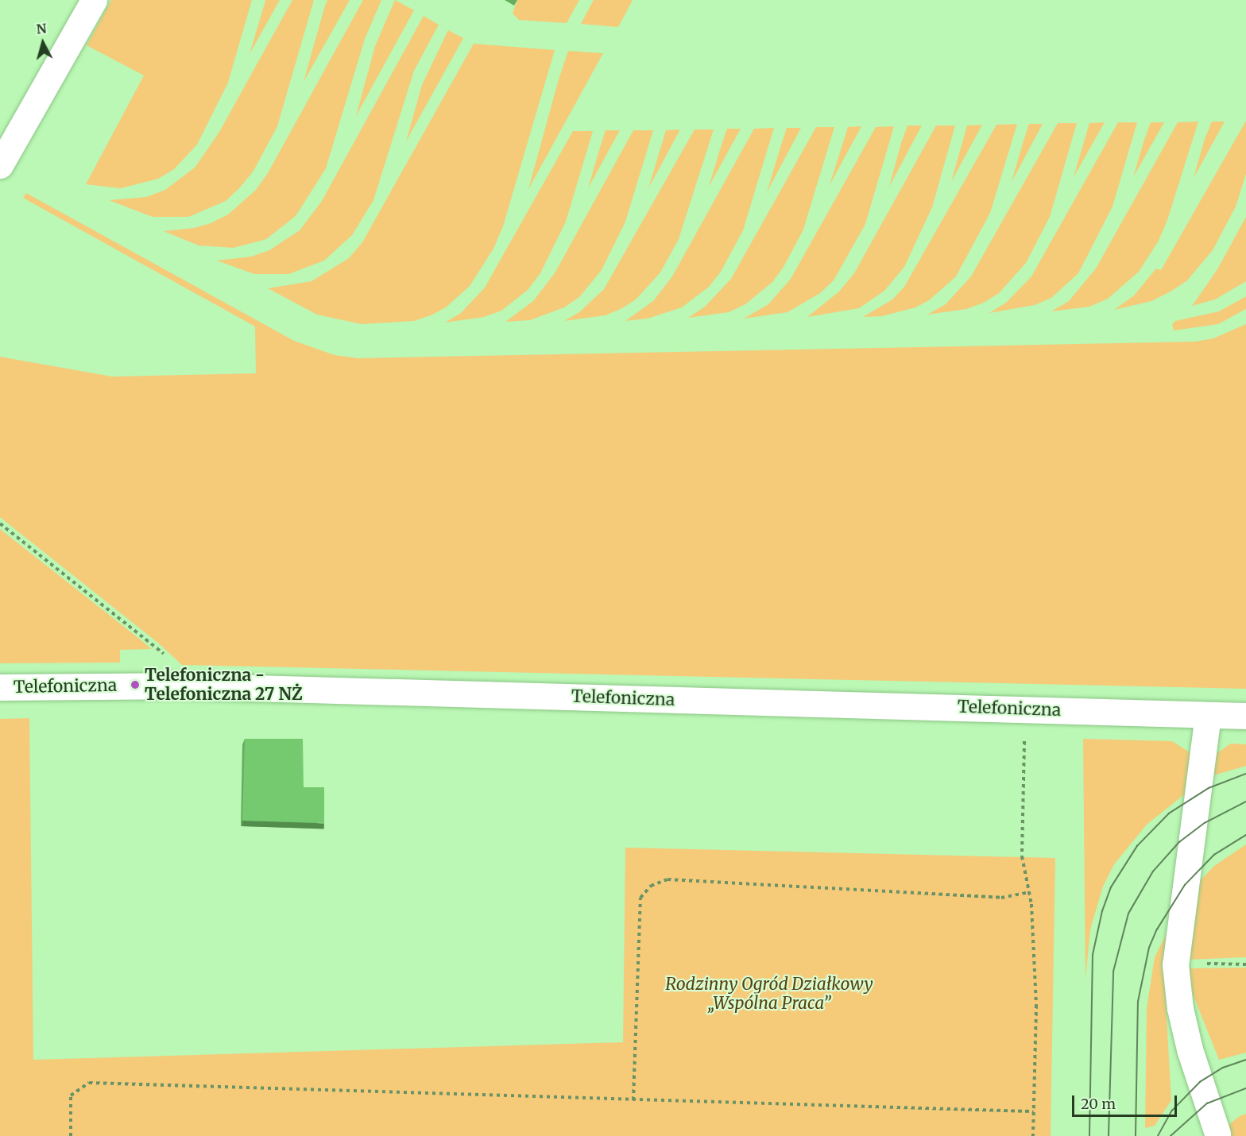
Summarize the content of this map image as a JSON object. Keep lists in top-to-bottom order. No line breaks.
{"streets":{"street":["Telefoniczna"]},"parks":["Rodzinny Ogród Działkowy „Wspólna Praca”"],"places":["Telefoniczna - Telefoniczna 27 NŻ"],"scale_bar":"20 m","north":"top"}
